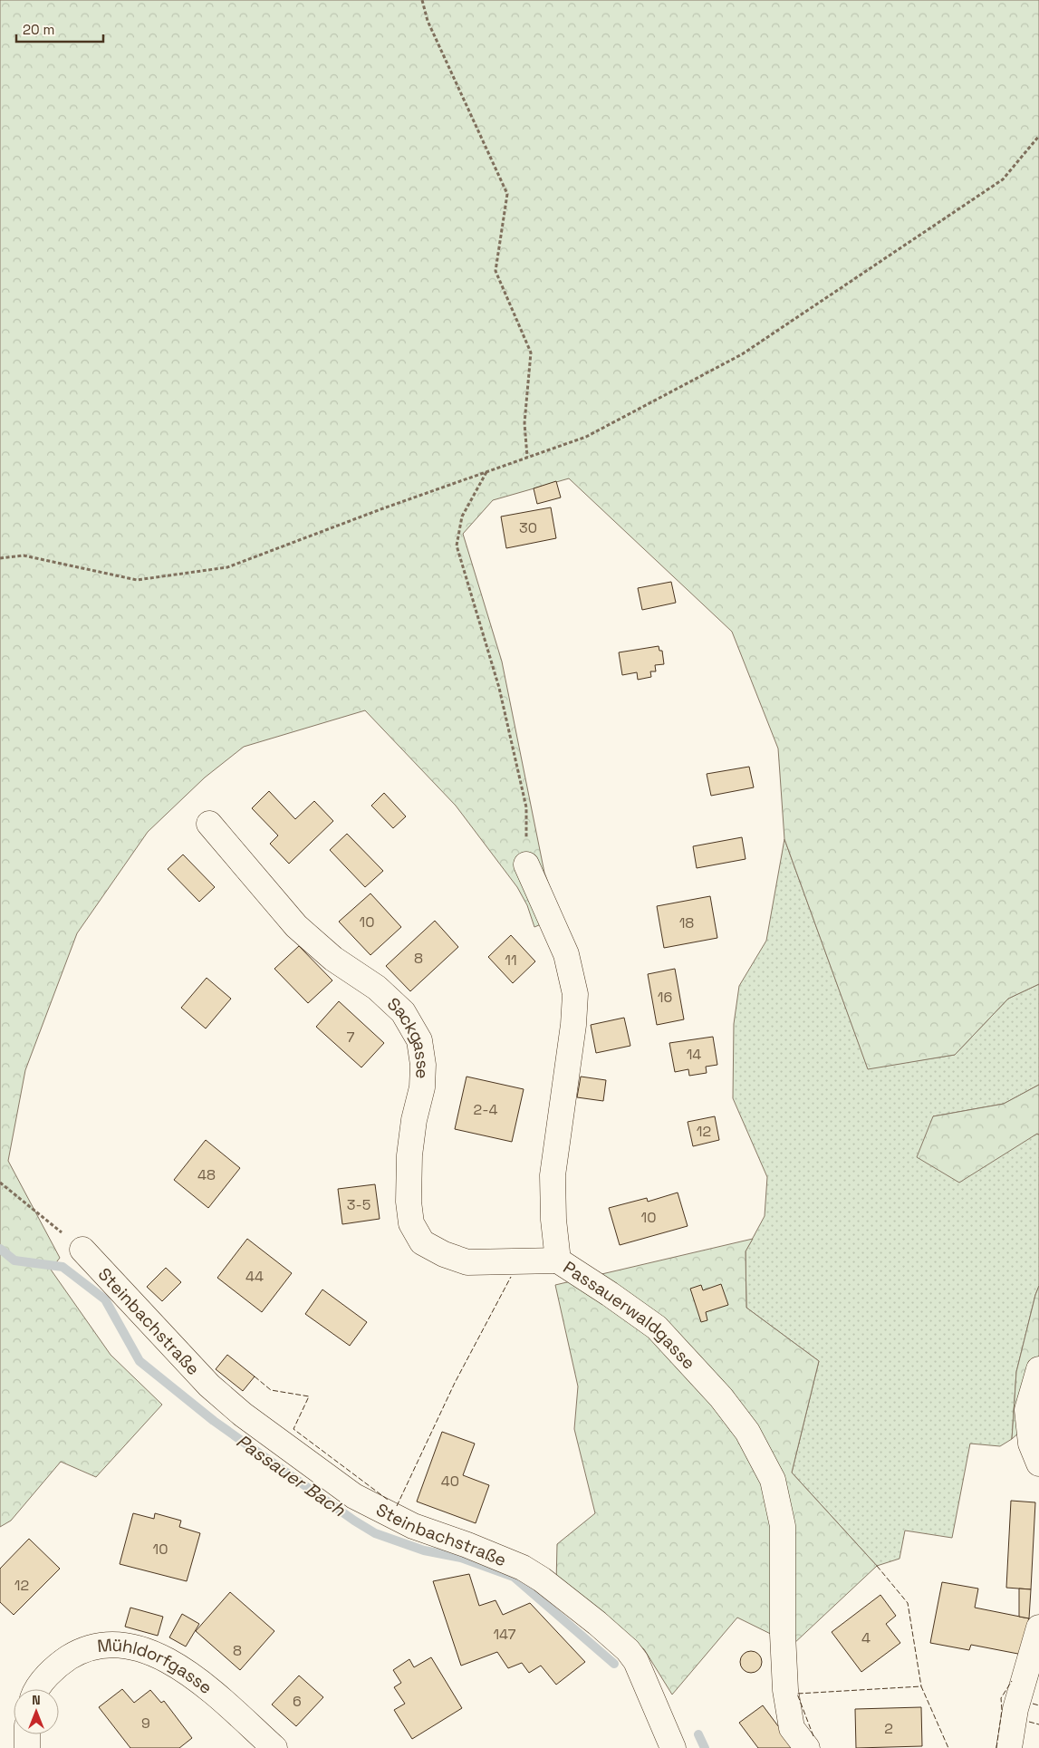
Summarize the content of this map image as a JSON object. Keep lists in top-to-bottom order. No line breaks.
{"streets":{"street":["Sackgasse","Passauerwaldgasse","Steinbachstraße","Mühldorfgasse"]},"crossings":[["Sackgasse","Passauerwaldgasse"]],"water":["Passauer Bach"],"house_numbers":["30","10","18","8","11","16","7","14","2-4","12","48","3-5","10","44","40","10","12","147","4","8","6","9","2"],"scale_bar":"20 m","north":"top"}
